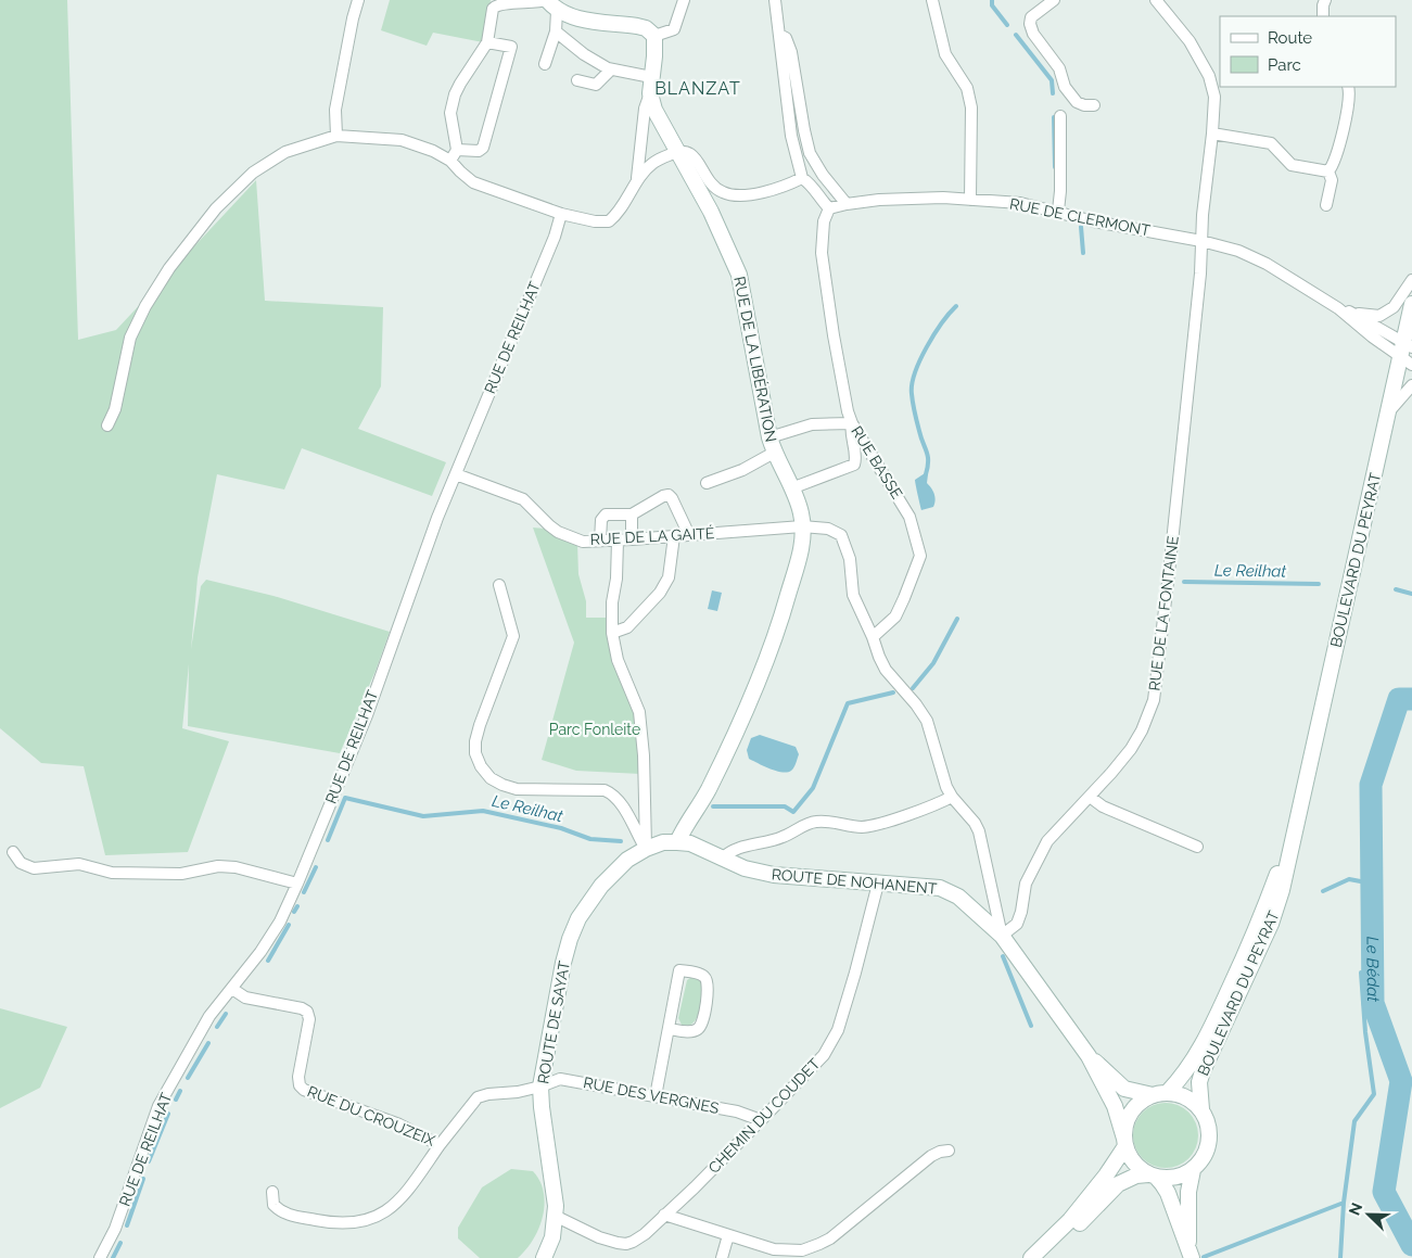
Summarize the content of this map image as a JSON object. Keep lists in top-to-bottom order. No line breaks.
{"streets":{"street":["RUE DE CLERMONT","RUE DE REILHAT","RUE DE LA LIBÉRATION","RUE BASSE","RUE DE LA GAITÉ","BOULEVARD DU PEYRAT","RUE DE LA FONTAINE","ROUTE DE NOHANENT","ROUTE DE SAYAT","RUE DES VERGNES","RUE DU CROUZEIX","CHEMIN DU COUDET"]},"crossings":[["RUE DE CLERMONT","RUE BASSE"],["RUE DE CLERMONT","BOULEVARD DU PEYRAT"],["RUE DE CLERMONT","RUE DE LA FONTAINE"],["RUE DE REILHAT","RUE DE LA GAITÉ"],["RUE DE REILHAT","RUE DU CROUZEIX"],["RUE DE LA LIBÉRATION","RUE DE LA GAITÉ"],["RUE DE LA LIBÉRATION","ROUTE DE NOHANENT"],["RUE DE LA LIBÉRATION","ROUTE DE SAYAT"],["RUE BASSE","RUE DE LA GAITÉ"],["BOULEVARD DU PEYRAT","ROUTE DE NOHANENT"],["RUE DE LA FONTAINE","ROUTE DE NOHANENT"],["ROUTE DE NOHANENT","ROUTE DE SAYAT"],["ROUTE DE NOHANENT","CHEMIN DU COUDET"],["ROUTE DE SAYAT","RUE DES VERGNES"],["ROUTE DE SAYAT","RUE DU CROUZEIX"],["ROUTE DE SAYAT","CHEMIN DU COUDET"],["RUE DES VERGNES","RUE DU CROUZEIX"],["RUE DES VERGNES","CHEMIN DU COUDET"]],"districts":["BLANZAT"],"water":["Le Reilhat","Le Bédat"],"parks":["Parc Fonleite"],"legend":["Route","Parc"],"north":"top left"}
